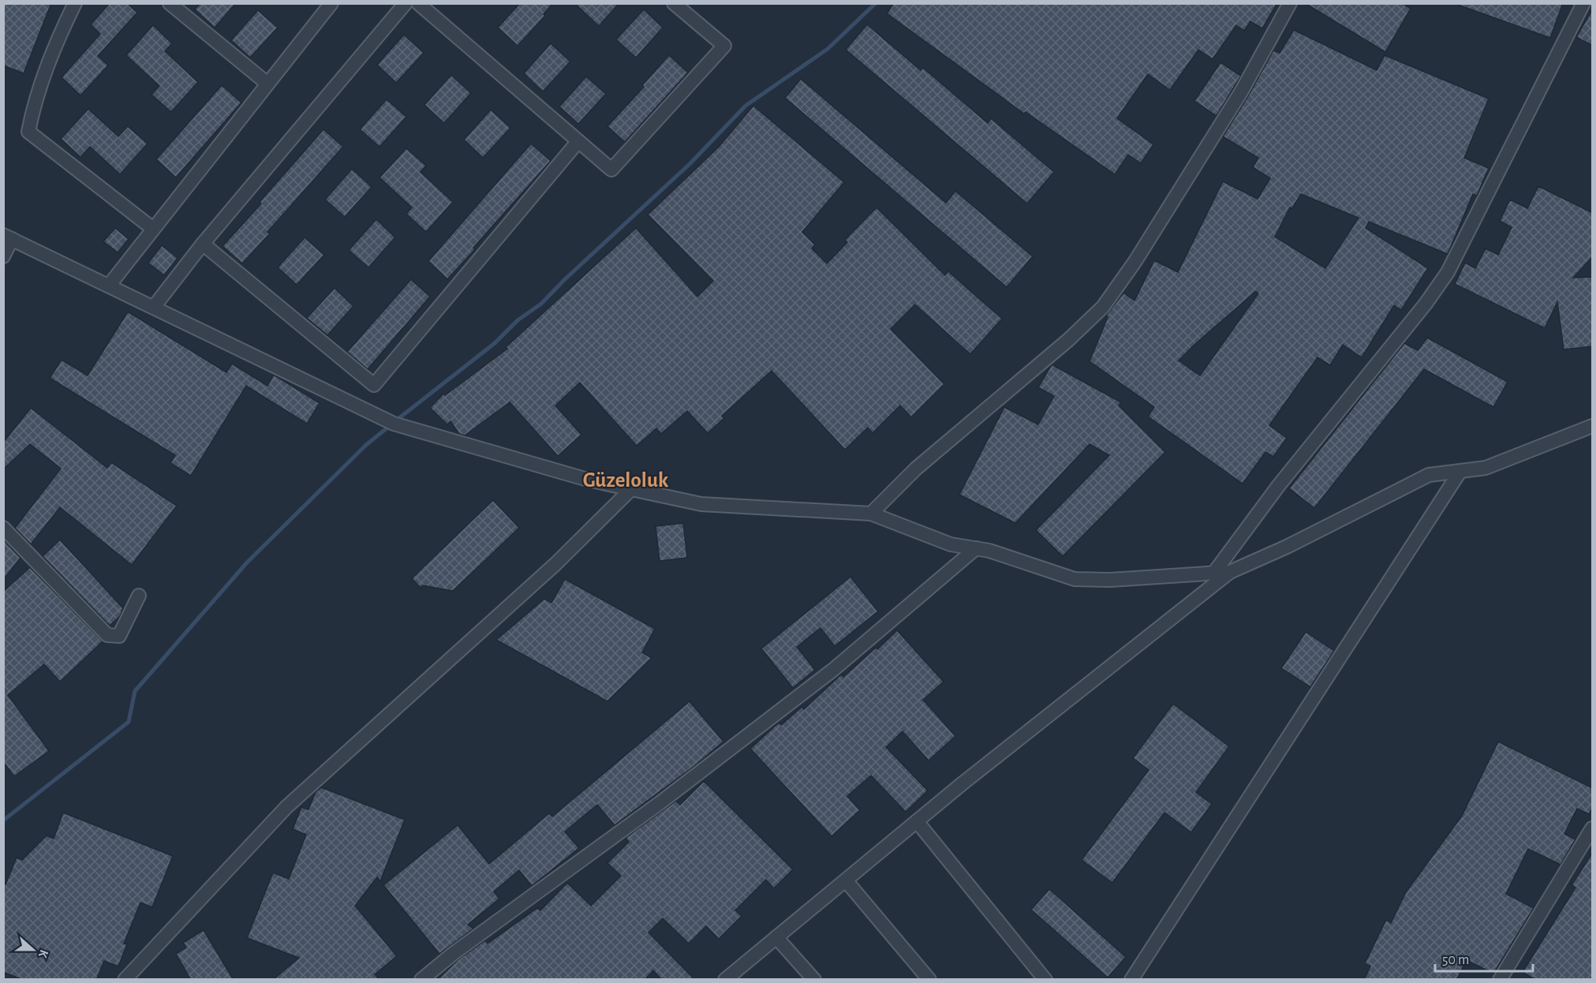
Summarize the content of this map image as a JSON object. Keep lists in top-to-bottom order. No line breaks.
{"districts":["Güzeloluk"],"scale_bar":"50 m","north":"right"}
